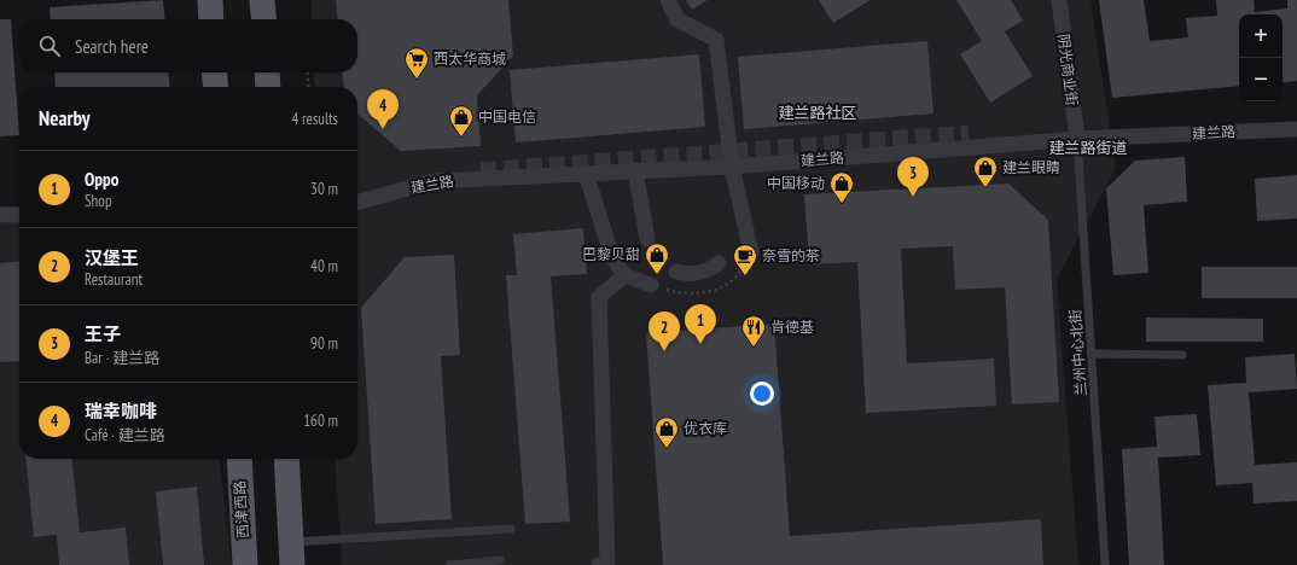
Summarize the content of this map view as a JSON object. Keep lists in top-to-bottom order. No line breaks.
{"streets":{"main road":["西津西路"],"street":["阴光商业街","建兰路"],"lane":["兰州中心北街"]},"crossings":[["阴光商业街","建兰路"],["阴光商业街","兰州中心北街"],["建兰路","兰州中心北街"]],"districts":["建兰路社区","建兰路街道"],"places":{"supermarket":["西太华商城"],"shop":["中国电信","建兰眼睛","中国移动","巴黎贝甜","优衣库"],"cafe":["奈雪的茶"],"restaurant":["肯德基"]},"page":{"map_buttons":["+","−"],"search":"Search here","heading":["Nearby","4 results"],"pins":["4","3","1","2"],"list":[{"mark":"1","name":"Oppo","note":"Shop","value":"30 m"},{"mark":"2","name":"汉堡王","note":"Restaurant","value":"40 m"},{"mark":"3","name":"王子","note":"Bar · 建兰路","value":"90 m"},{"mark":"4","name":"瑞幸咖啡","note":"Café · 建兰路","value":"160 m"}]}}
